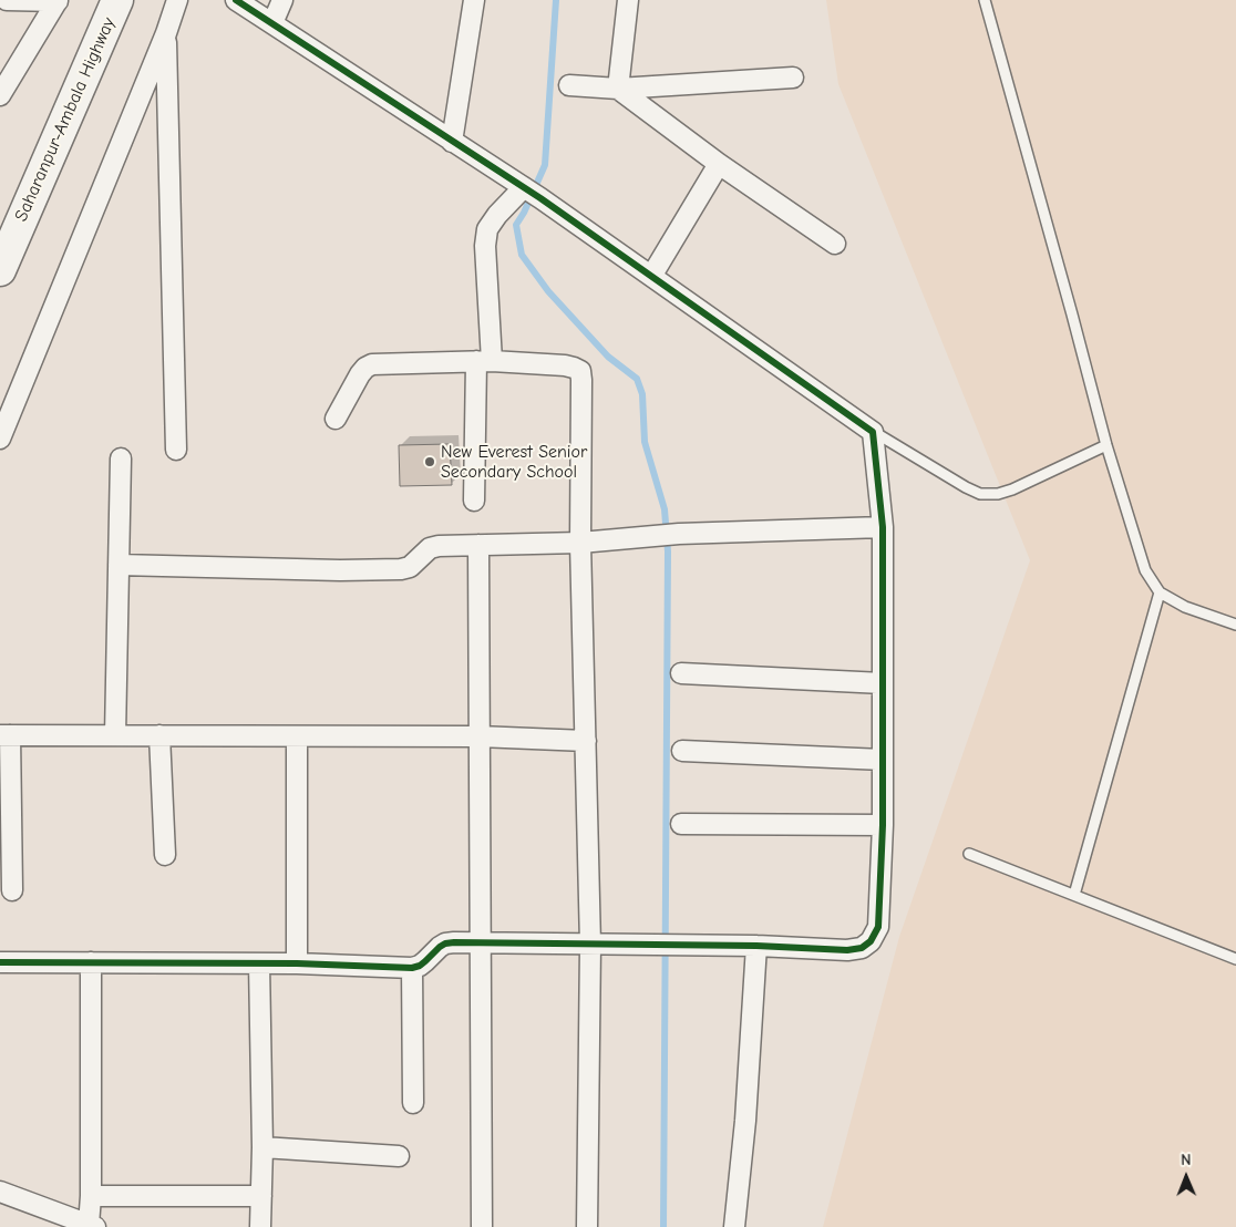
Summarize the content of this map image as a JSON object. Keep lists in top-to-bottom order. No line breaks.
{"streets":{"main road":["Saharanpur-Ambala Highway"]},"places":["New Everest Senior Secondary School"],"north":"top"}
